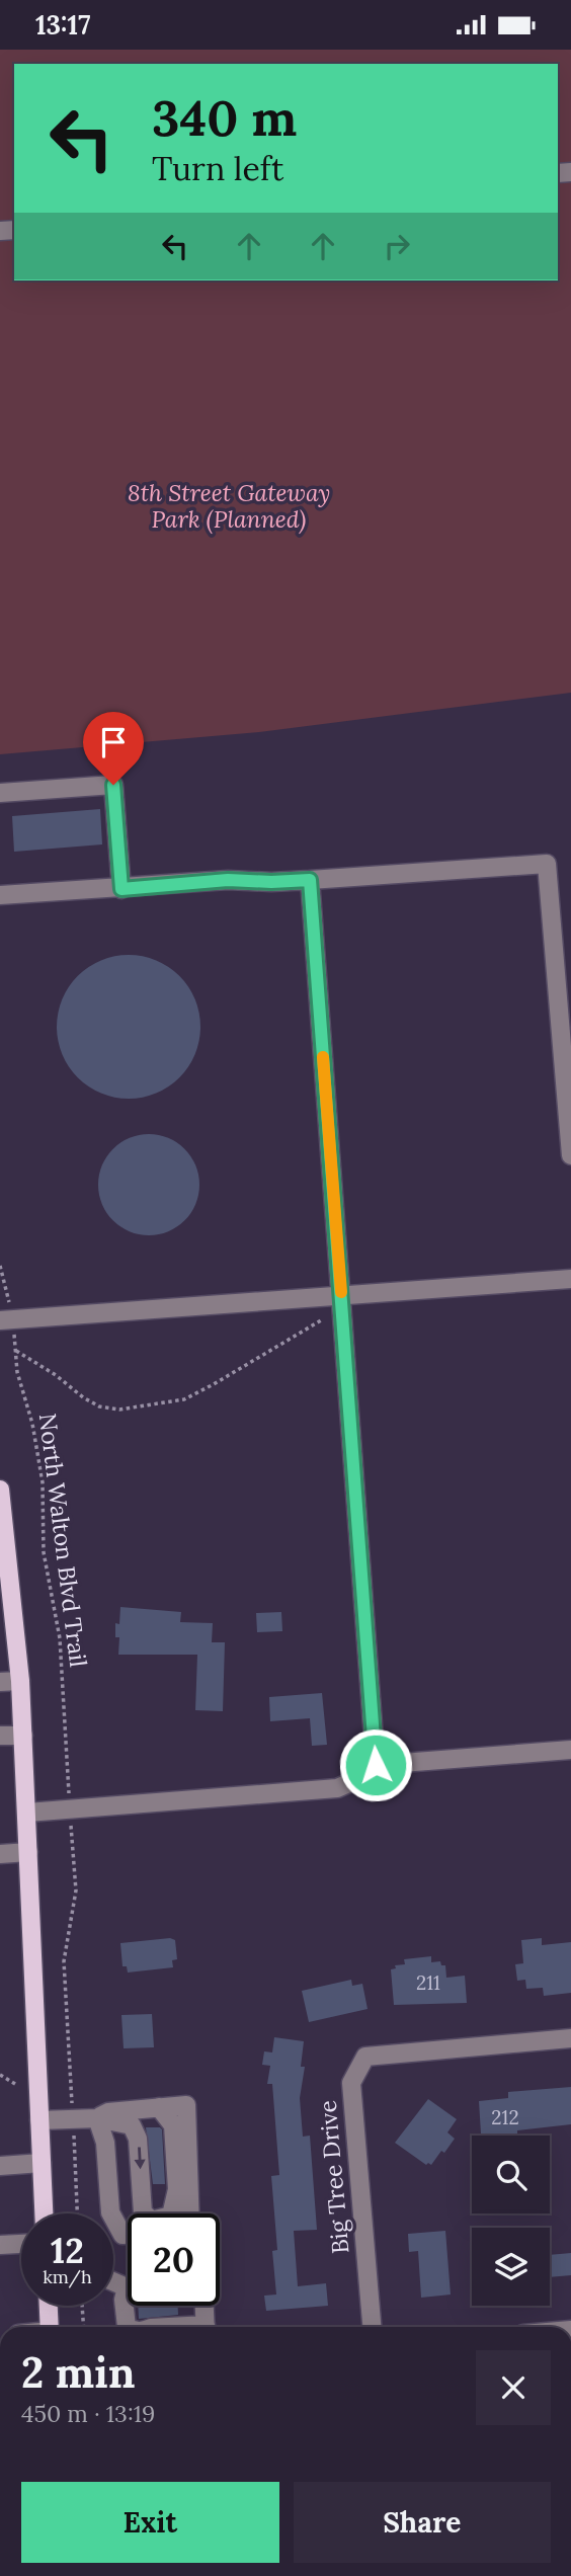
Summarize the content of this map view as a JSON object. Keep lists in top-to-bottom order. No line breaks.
{"streets":{"street":["Big Tree Drive"],"path":["North Walton Blvd Trail"]},"parks":["8th Street Gateway Park (Planned)"],"house_numbers":["211","212"],"page":{"status":"13:17","turn":["340 m","Turn left"],"speed":"12 km/h","limit":"20","heading":["2 min","450 m · 13:19"],"buttons":["Exit","Share"]}}
